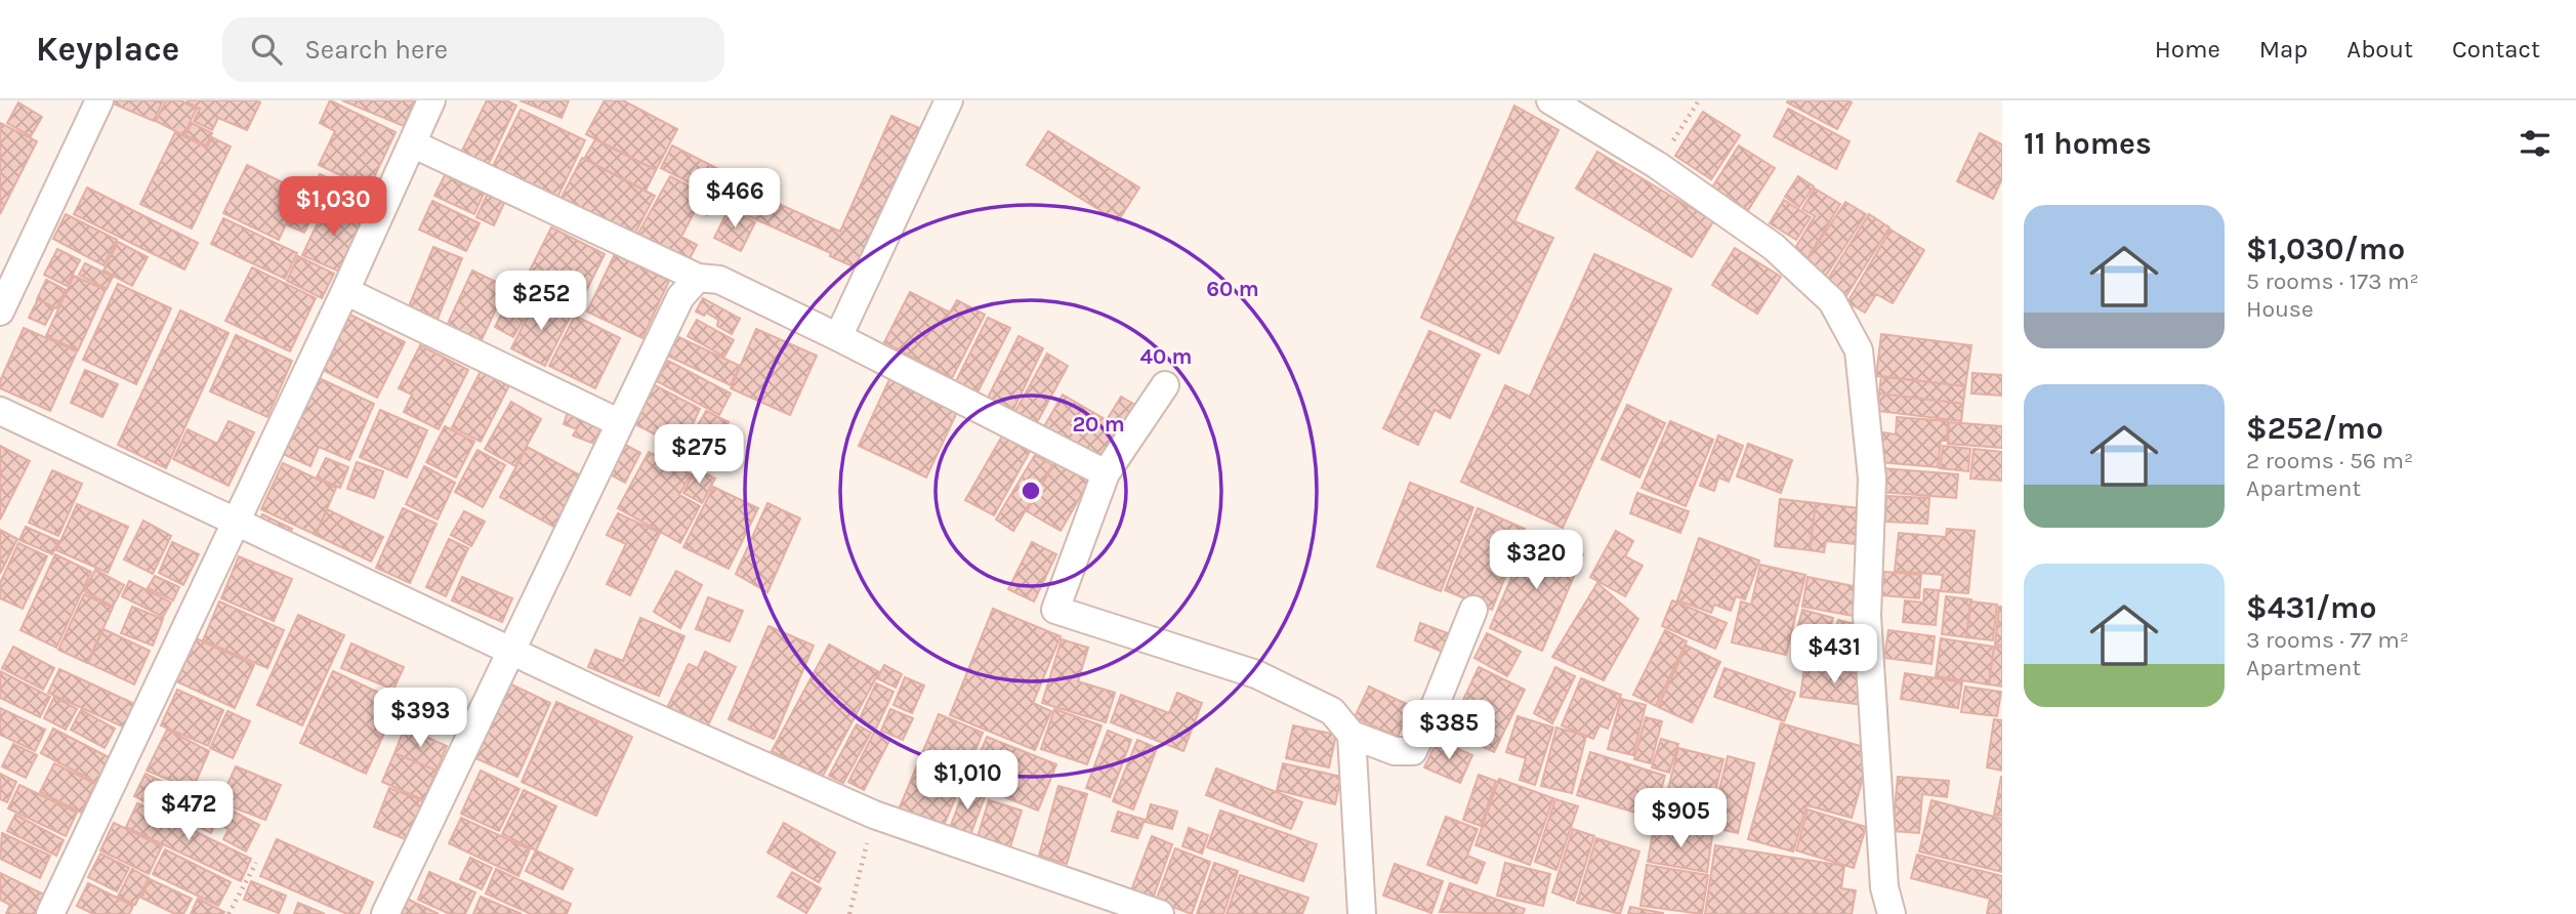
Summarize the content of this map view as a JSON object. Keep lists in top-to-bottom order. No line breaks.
{"page":{"header":"Keyplace","search":"Search here","nav":["Home","Map","About","Contact"],"heading":"11 homes","price":["$466","$1,030","$252","$275","$320","$431","$393","$385","$1,010","$472","$905"],"list":[{"name":"$1,030/mo","note":"5 rooms · 173 m² · House"},{"name":"$252/mo","note":"2 rooms · 56 m² · Apartment"},{"name":"$431/mo","note":"3 rooms · 77 m² · Apartment"}]},"rings":["60 m","40 m","20 m"]}
